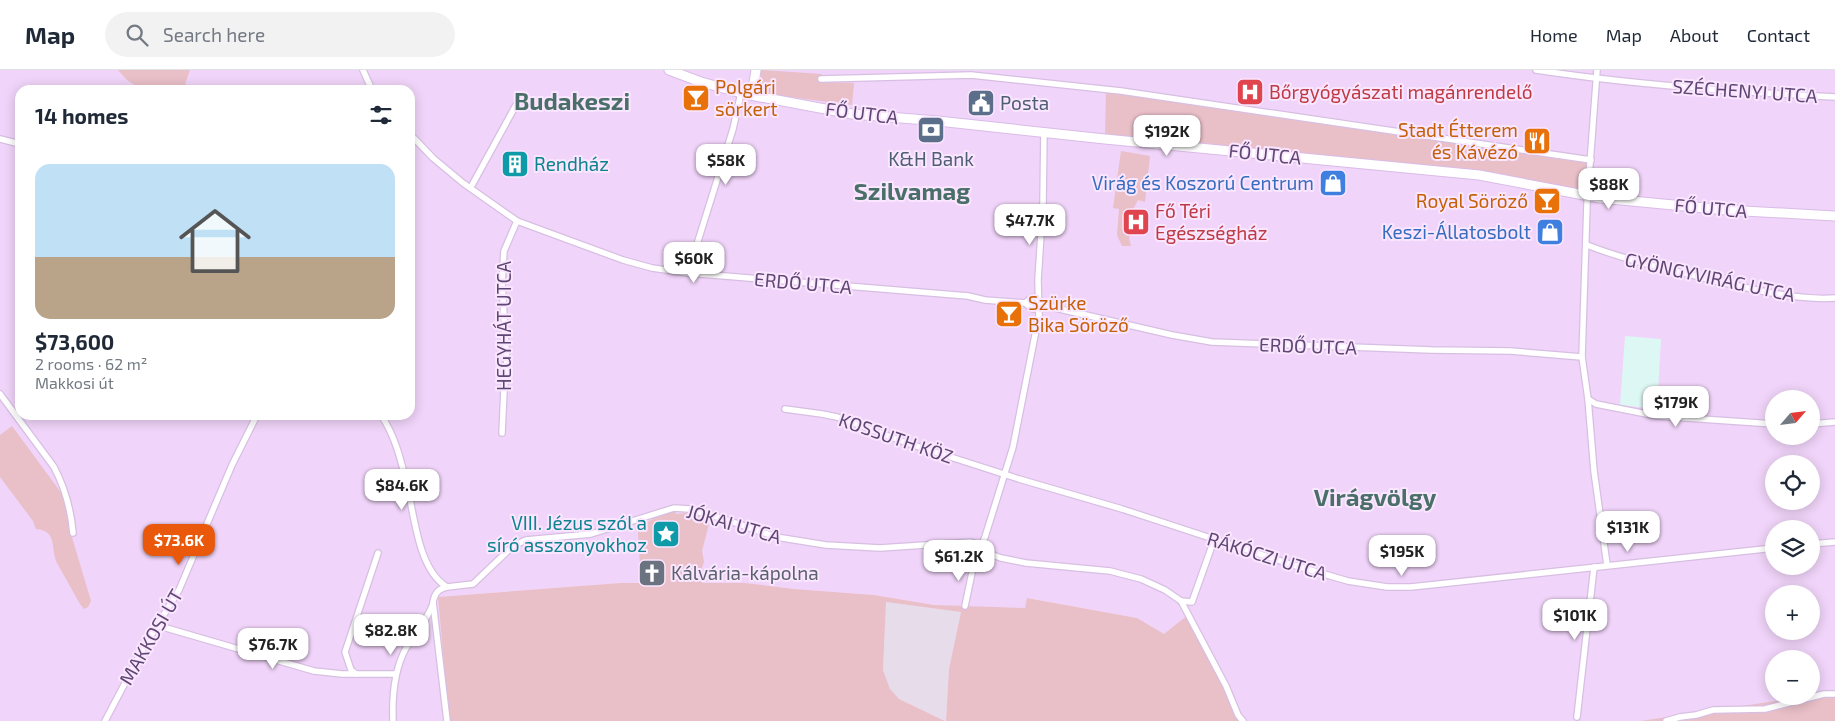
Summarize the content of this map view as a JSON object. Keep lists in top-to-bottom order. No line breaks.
{"streets":{"main road":["FŐ UTCA"],"street":["SZÉCHENYI UTCA","GYÖNGYVIRÁG UTCA","ERDŐ UTCA","HEGYHÁT UTCA","KOSSUTH KÖZ","JÓKAI UTCA","RÁKÓCZI UTCA","MAKKOSI ÚT"]},"crossings":[["ERDŐ UTCA","HEGYHÁT UTCA"],["KOSSUTH KÖZ","RÁKÓCZI UTCA"]],"districts":["Budakeszi","Szilvamag","Virágvölgy"],"places":{"hospital":["Bőrgyógyászati magánrendelő","Fő Téri Egészségház"],"bar":["Polgári sörkert","Royal Söröző","Szürke Bika Söröző"],"public building":["Posta"],"bank":["K&H Bank"],"restaurant":["Stadt Étterem és Kávézó"],"building":["Rendház"],"shop":["Virág és Koszorú Centrum","Keszi-Állatosbolt"],"place":["VIII. Jézus szól a síró asszonyokhoz"],"church":["Kálvária-kápolna"]},"north":"top right","page":{"header":"Map","search":"Search here","nav":["Home","Map","About","Contact"],"heading":"14 homes","price":["$192K","$58K","$88K","$47.7K","$60K","$179K","$84.6K","$131K","$73.6K","$195K","$61.2K","$101K","$82.8K","$76.7K"],"list":[{"name":"$73,600","note":"2 rooms · 62 m² · Makkosi út"}],"map_buttons":["+","−"]}}
